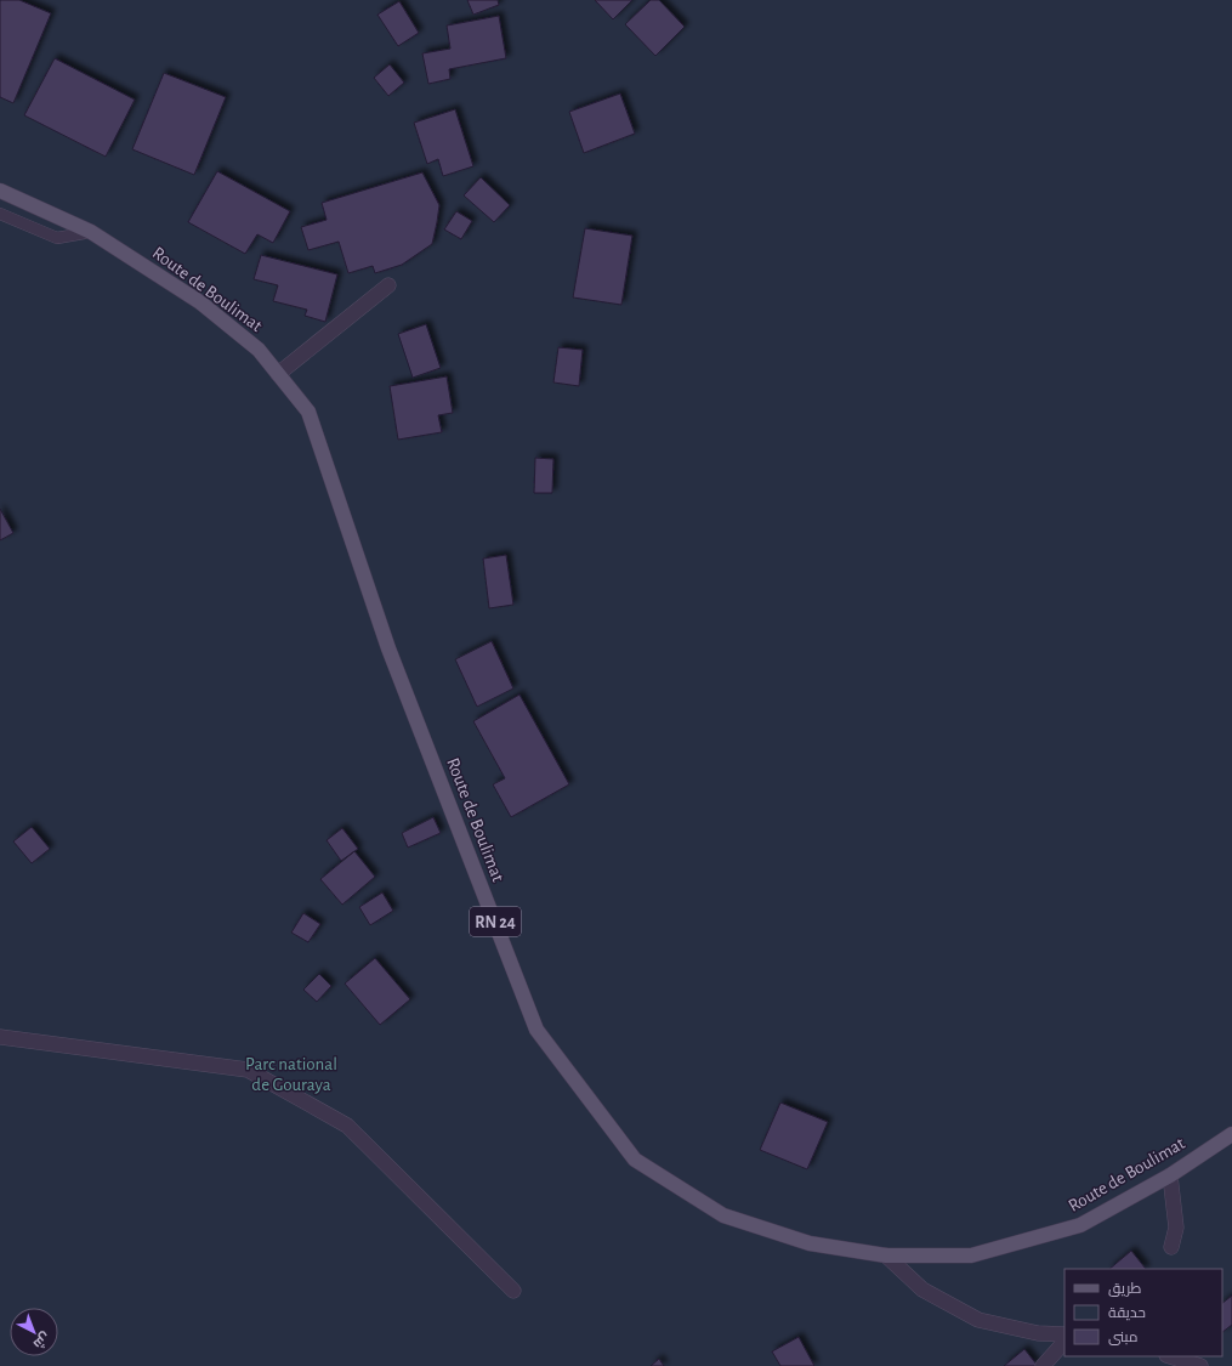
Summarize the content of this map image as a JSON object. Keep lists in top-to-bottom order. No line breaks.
{"streets":{"main road":["Route de Boulimat","RN 24"]},"parks":["Parc national de Gouraya"],"legend":["طريق","حديقة","مبنى"],"north":"bottom right"}
